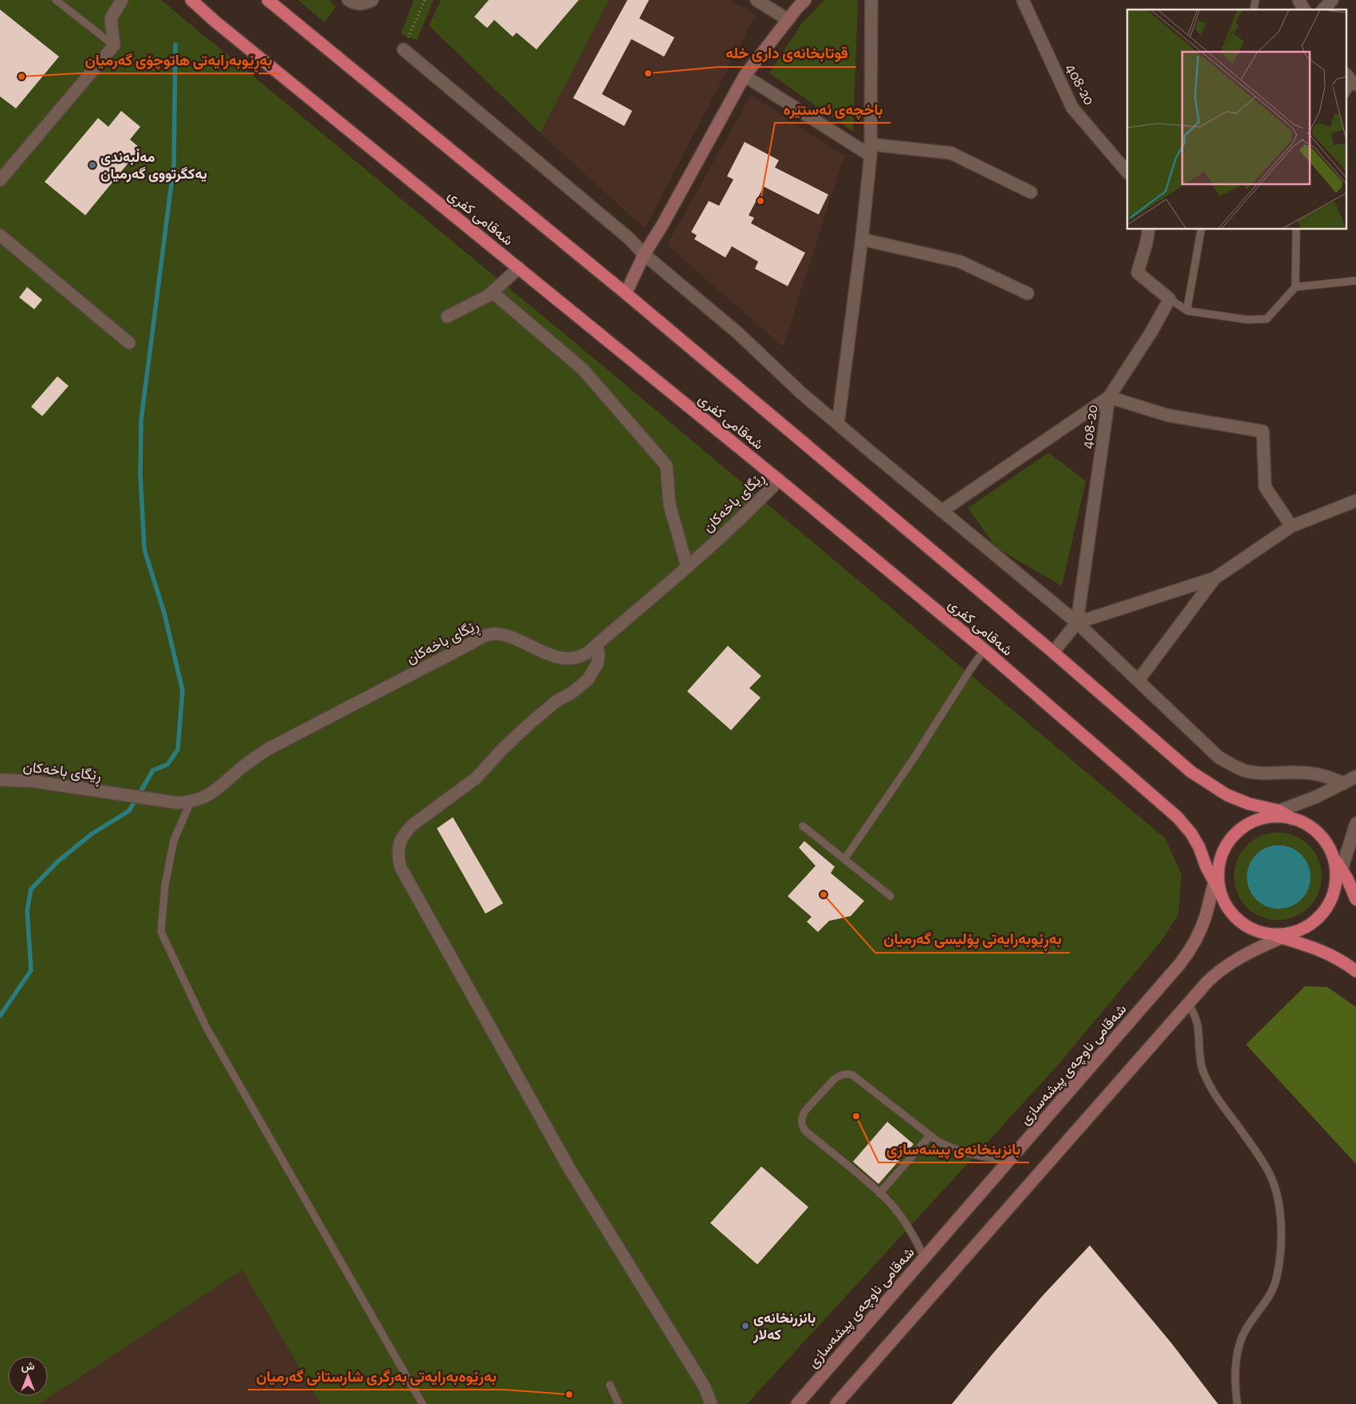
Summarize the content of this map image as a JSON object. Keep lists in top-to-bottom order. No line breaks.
{"streets":{"highway":["شەقامی کفری"],"main road":["شەقامی ناوچەی پیشەسازی"],"street":["408-20","ڕێگای باخەکان"]},"crossings":[["شەقامی کفری","ڕێگای باخەکان"],["شەقامی کفری","شەقامی ناوچەی پیشەسازی"]],"places":["قوتابخانەی داری خلە","بەڕێوبەرایەتی هاتوچۆی گەرمیان","مەڵبەندی یەکگرتووی گەرمیان","باخچەی ئەستێرە","بەڕێوبەرایەتی پۆلیسی گەرمیان","بانزینخانەی پیشەسازی","بانزرنخانەی کەلار","بەرێوەبەرایەتی بەرگری شارستانی گەرمیان"],"north":"top"}
